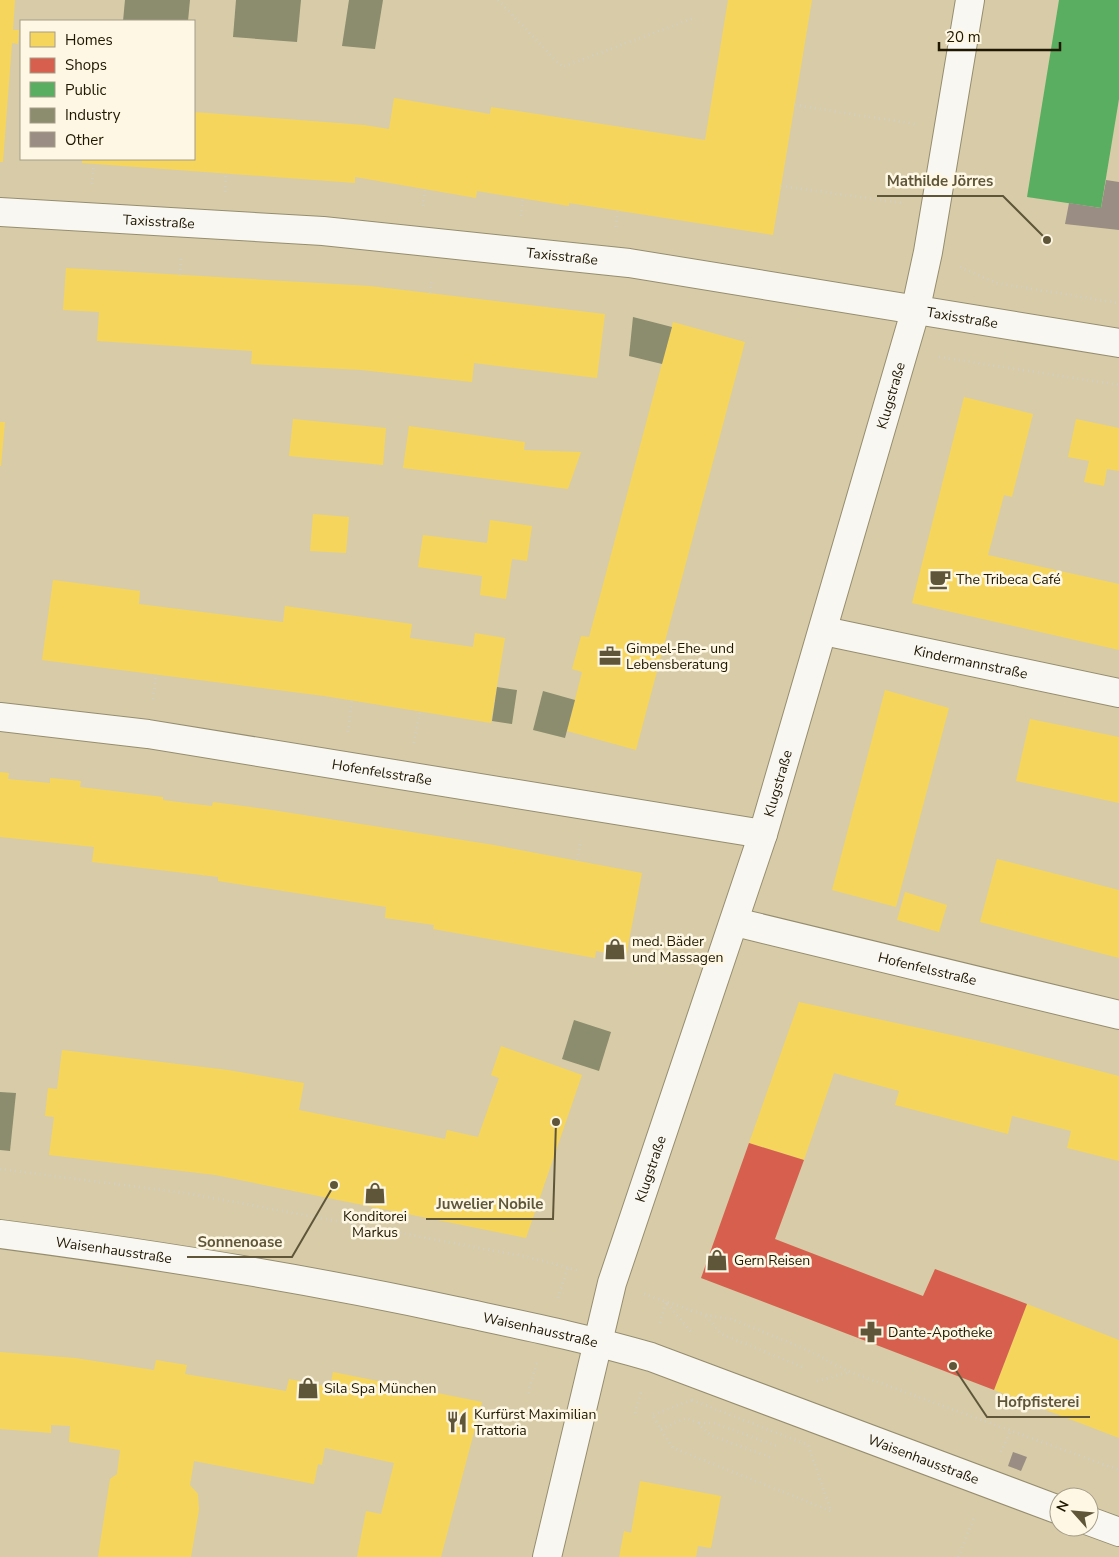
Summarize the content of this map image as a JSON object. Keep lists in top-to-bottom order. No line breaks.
{"streets":{"street":["Taxisstraße","Klugstraße","Kindermannstraße","Hofenfelsstraße","Waisenhausstraße"]},"crossings":[["Taxisstraße","Klugstraße"],["Klugstraße","Kindermannstraße"],["Klugstraße","Hofenfelsstraße"],["Klugstraße","Waisenhausstraße"]],"places":{"other":["Mathilde Jörres","Juwelier Nobile","Sonnenoase","Hofpfisterei"],"cafe":["The Tribeca Café"],"office":["Gimpel-Ehe- und Lebensberatung"],"shop":["med. Bäder und Massagen","Konditorei Markus","Gern Reisen","Sila Spa München"],"pharmacy":["Dante-Apotheke"],"restaurant":["Kurfürst Maximilian Trattoria"]},"legend":["Homes","Shops","Public","Industry","Other"],"scale_bar":"20 m","north":"top left"}
